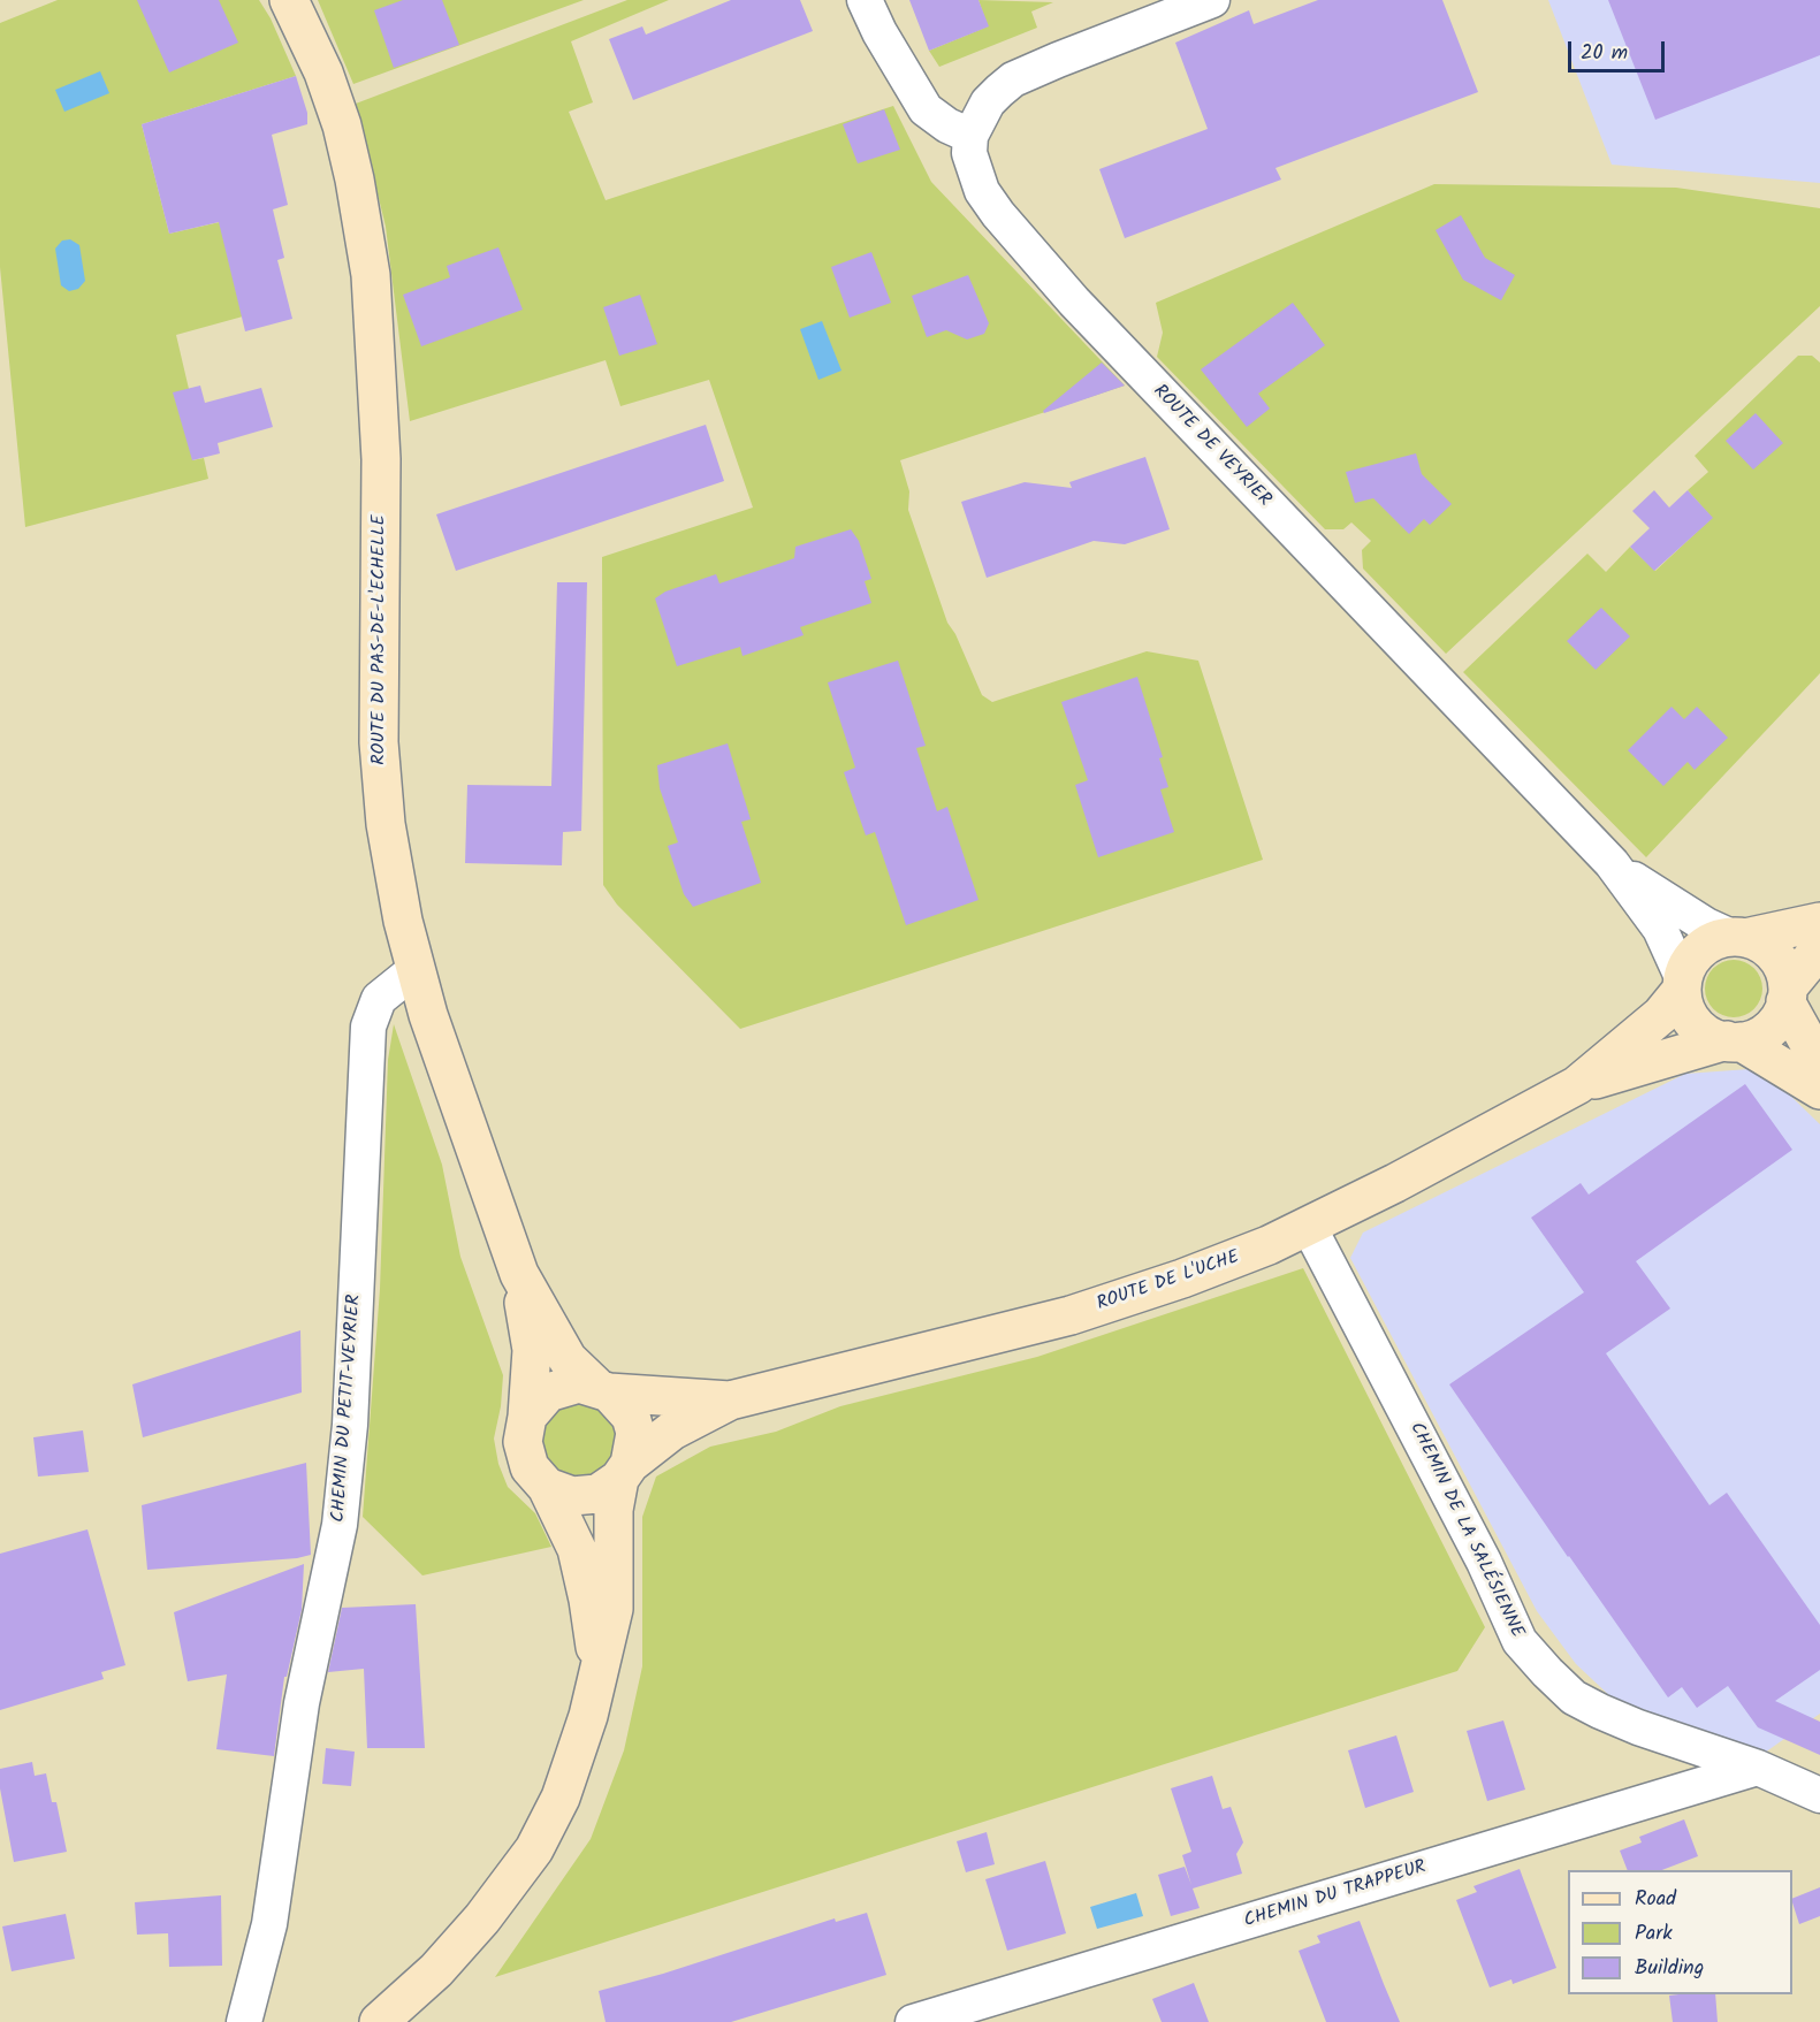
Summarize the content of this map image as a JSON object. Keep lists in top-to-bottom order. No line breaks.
{"streets":{"main road":["ROUTE DU PAS-DE-L'ECHELLE","ROUTE DE L'UCHE"],"street":["ROUTE DE VEYRIER","CHEMIN DU PETIT-VEYRIER","CHEMIN DE LA SALÉSIENNE","CHEMIN DU TRAPPEUR"]},"crossings":[["ROUTE DE VEYRIER","ROUTE DE L'UCHE"],["ROUTE DU PAS-DE-L'ECHELLE","ROUTE DE L'UCHE"],["ROUTE DU PAS-DE-L'ECHELLE","CHEMIN DU PETIT-VEYRIER"],["ROUTE DE L'UCHE","CHEMIN DE LA SALÉSIENNE"],["CHEMIN DE LA SALÉSIENNE","CHEMIN DU TRAPPEUR"]],"legend":["Road","Park","Building"],"scale_bar":"20 m"}
